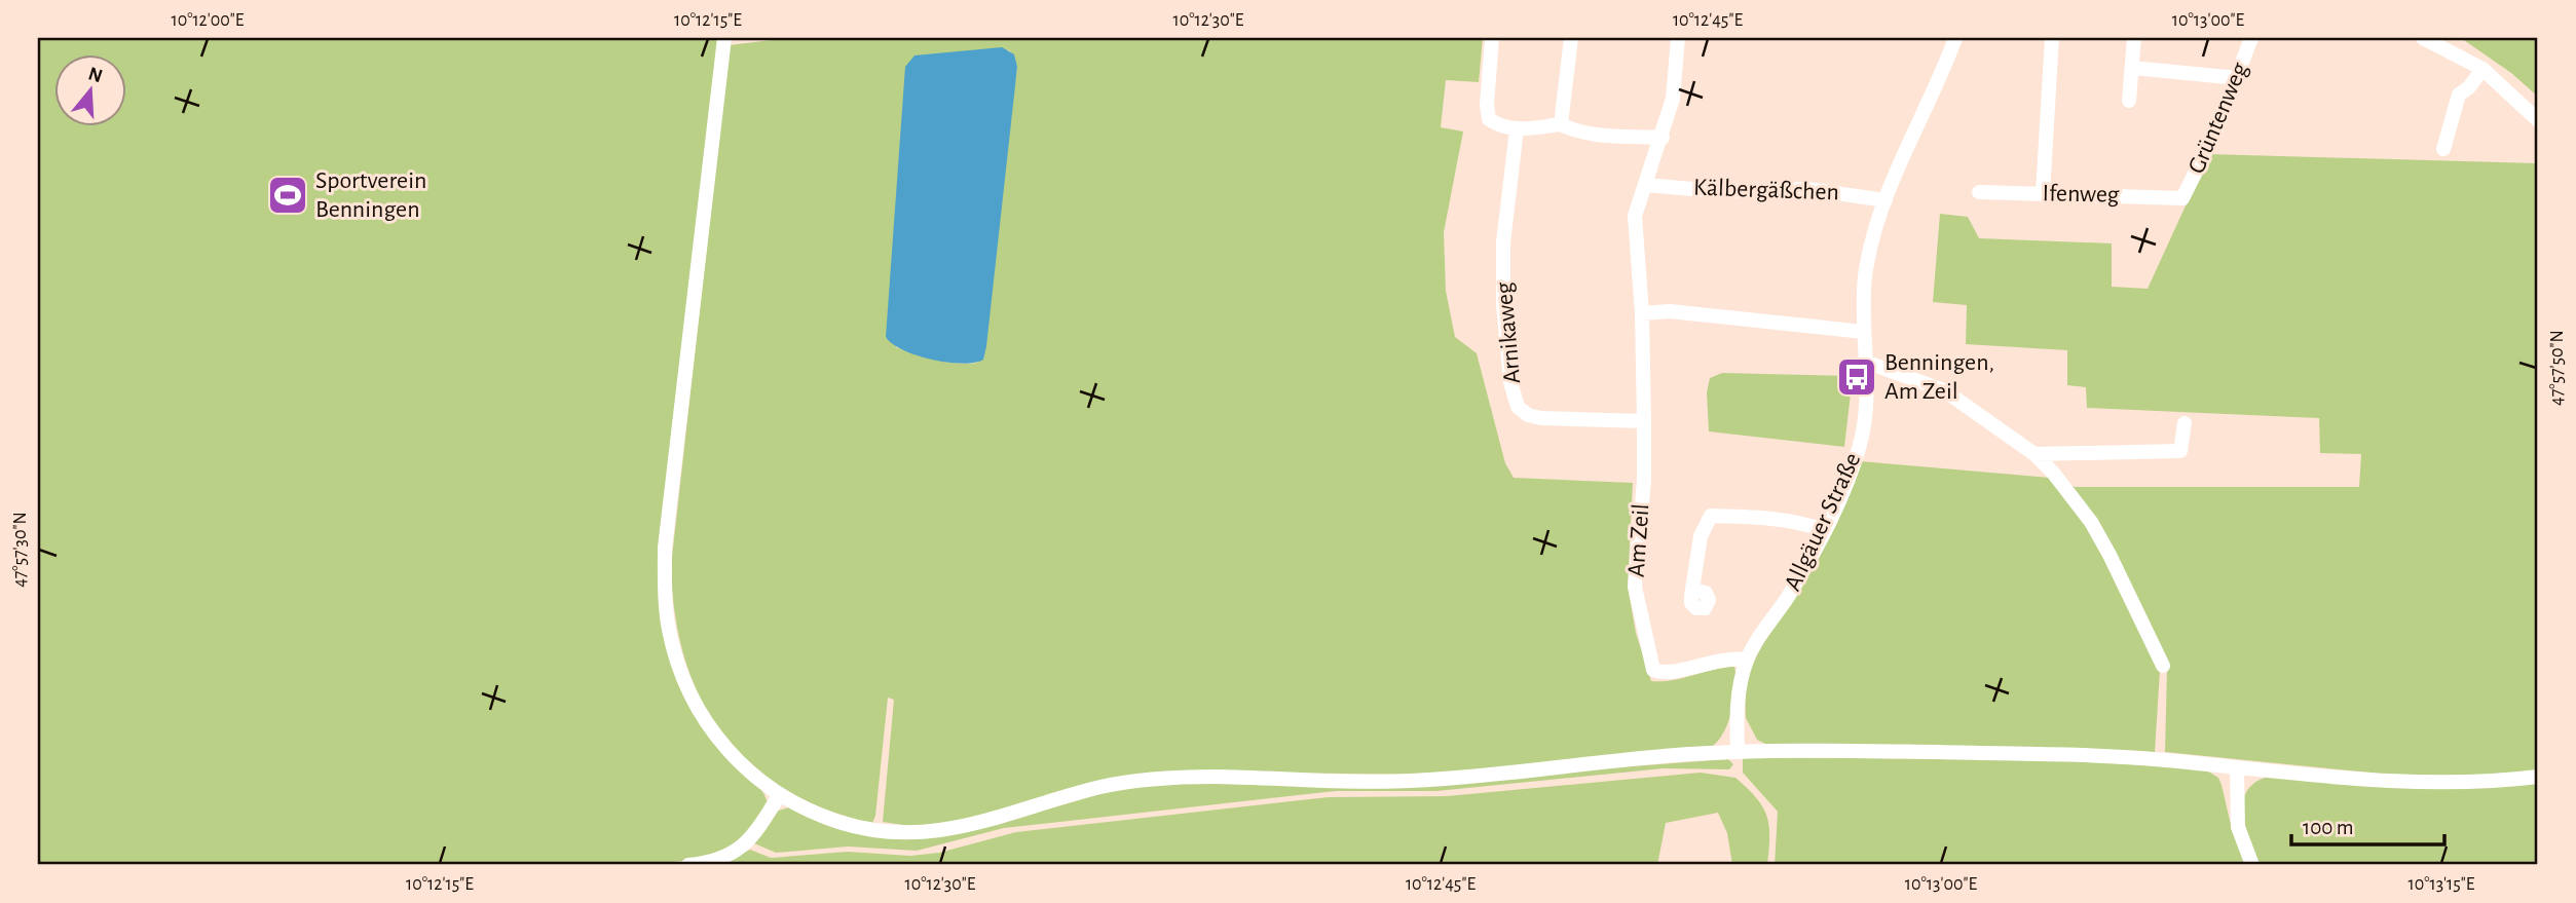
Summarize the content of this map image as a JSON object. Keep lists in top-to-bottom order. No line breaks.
{"streets":{"street":["Grüntenweg","Kälbergäßchen","Ifenweg","Arnikaweg","Allgäuer Straße","Am Zeil"]},"crossings":[["Grüntenweg","Ifenweg"],["Kälbergäßchen","Allgäuer Straße"],["Kälbergäßchen","Am Zeil"],["Arnikaweg","Am Zeil"],["Allgäuer Straße","Am Zeil"]],"places":{"sports":["Sportverein Benningen"],"bus stop":["Benningen, Am Zeil"]},"scale_bar":"100 m","north":"top","coordinates":["10°12'00\"E","10°12'15\"E","10°12'30\"E","10°12'45\"E","10°13'00\"E","47°57'50\"N","47°57'30\"N","10°13'15\"E"]}
